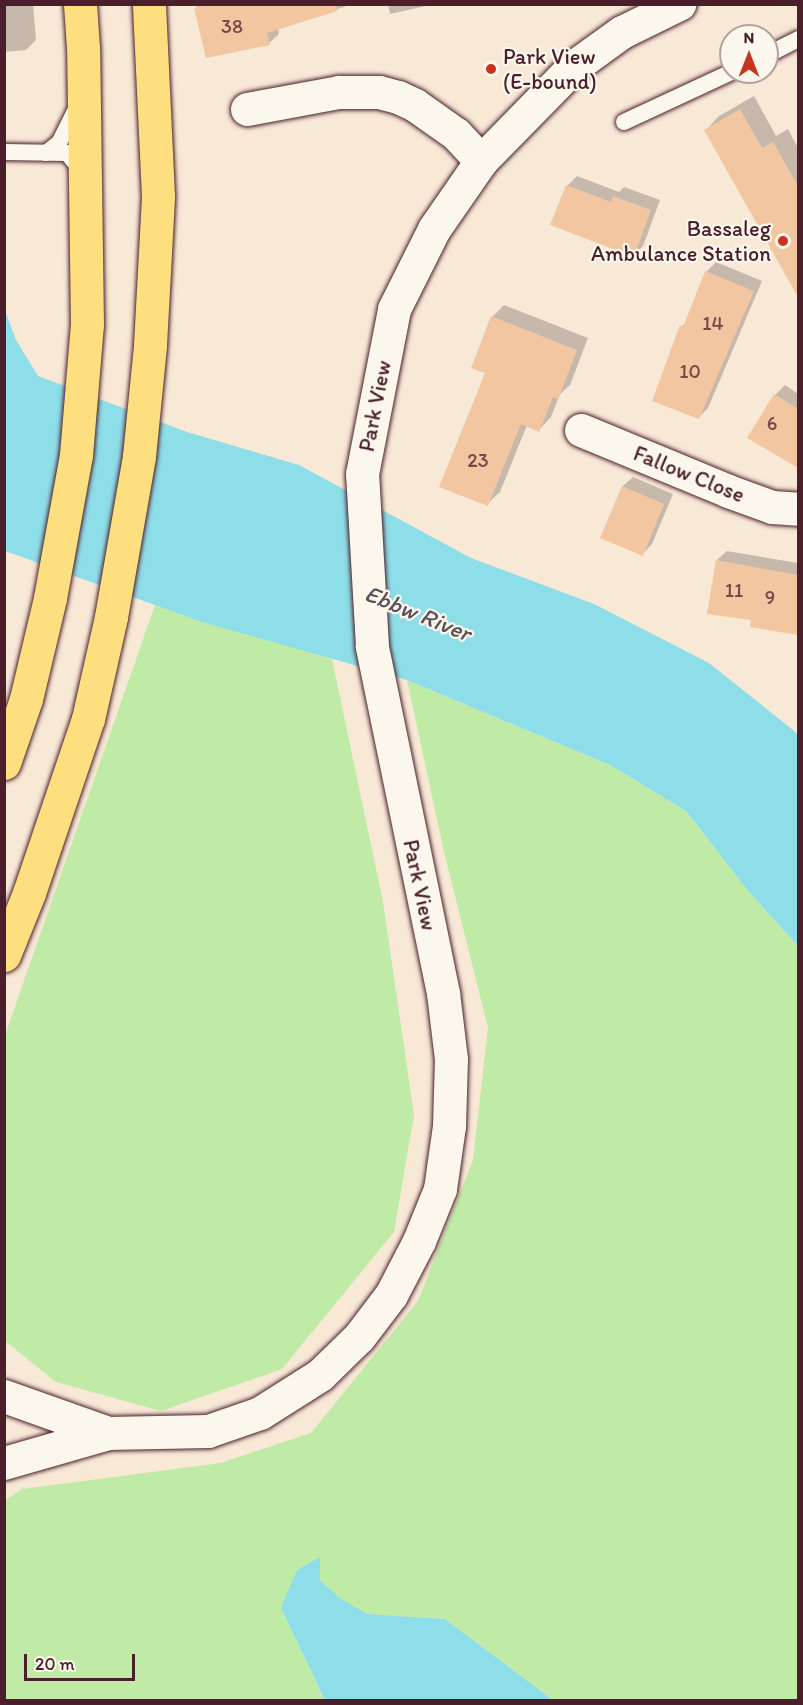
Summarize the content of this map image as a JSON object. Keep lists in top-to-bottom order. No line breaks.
{"streets":{"street":["Park View","Fallow Close"]},"water":["Ebbw River"],"places":["Park View (E-bound)","Bassaleg Ambulance Station"],"house_numbers":["38","14","10","6","23","11","9"],"scale_bar":"20 m","north":"top"}
